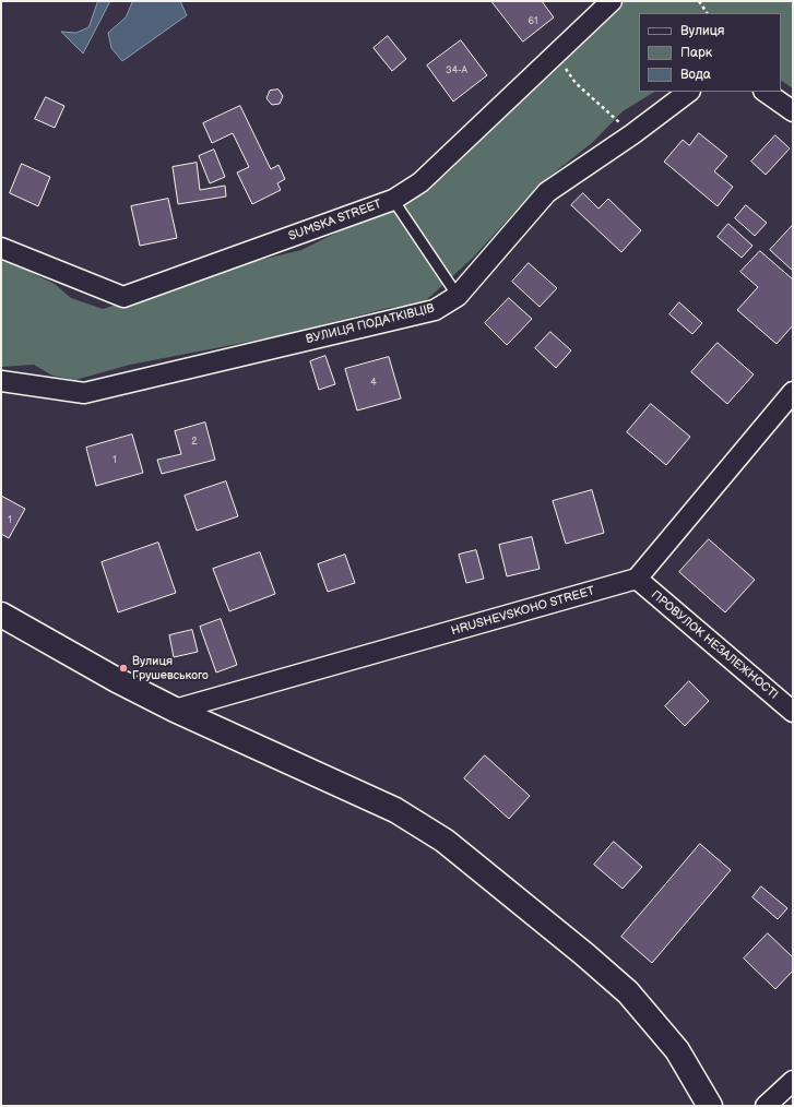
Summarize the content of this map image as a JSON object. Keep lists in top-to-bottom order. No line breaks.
{"streets":{"street":["SUMSKA STREET","ВУЛИЦЯ ПОДАТКІВЦІВ","HRUSHEVSKOHO STREET","ПРОВУЛОК НЕЗАЛЕЖНОСТІ"]},"crossings":[["HRUSHEVSKOHO STREET","ПРОВУЛОК НЕЗАЛЕЖНОСТІ"]],"places":["Вулиця Грушевського"],"house_numbers":["61","34-А","4","2","1","1"],"legend":["Вулиця","Парк","Вода"]}
